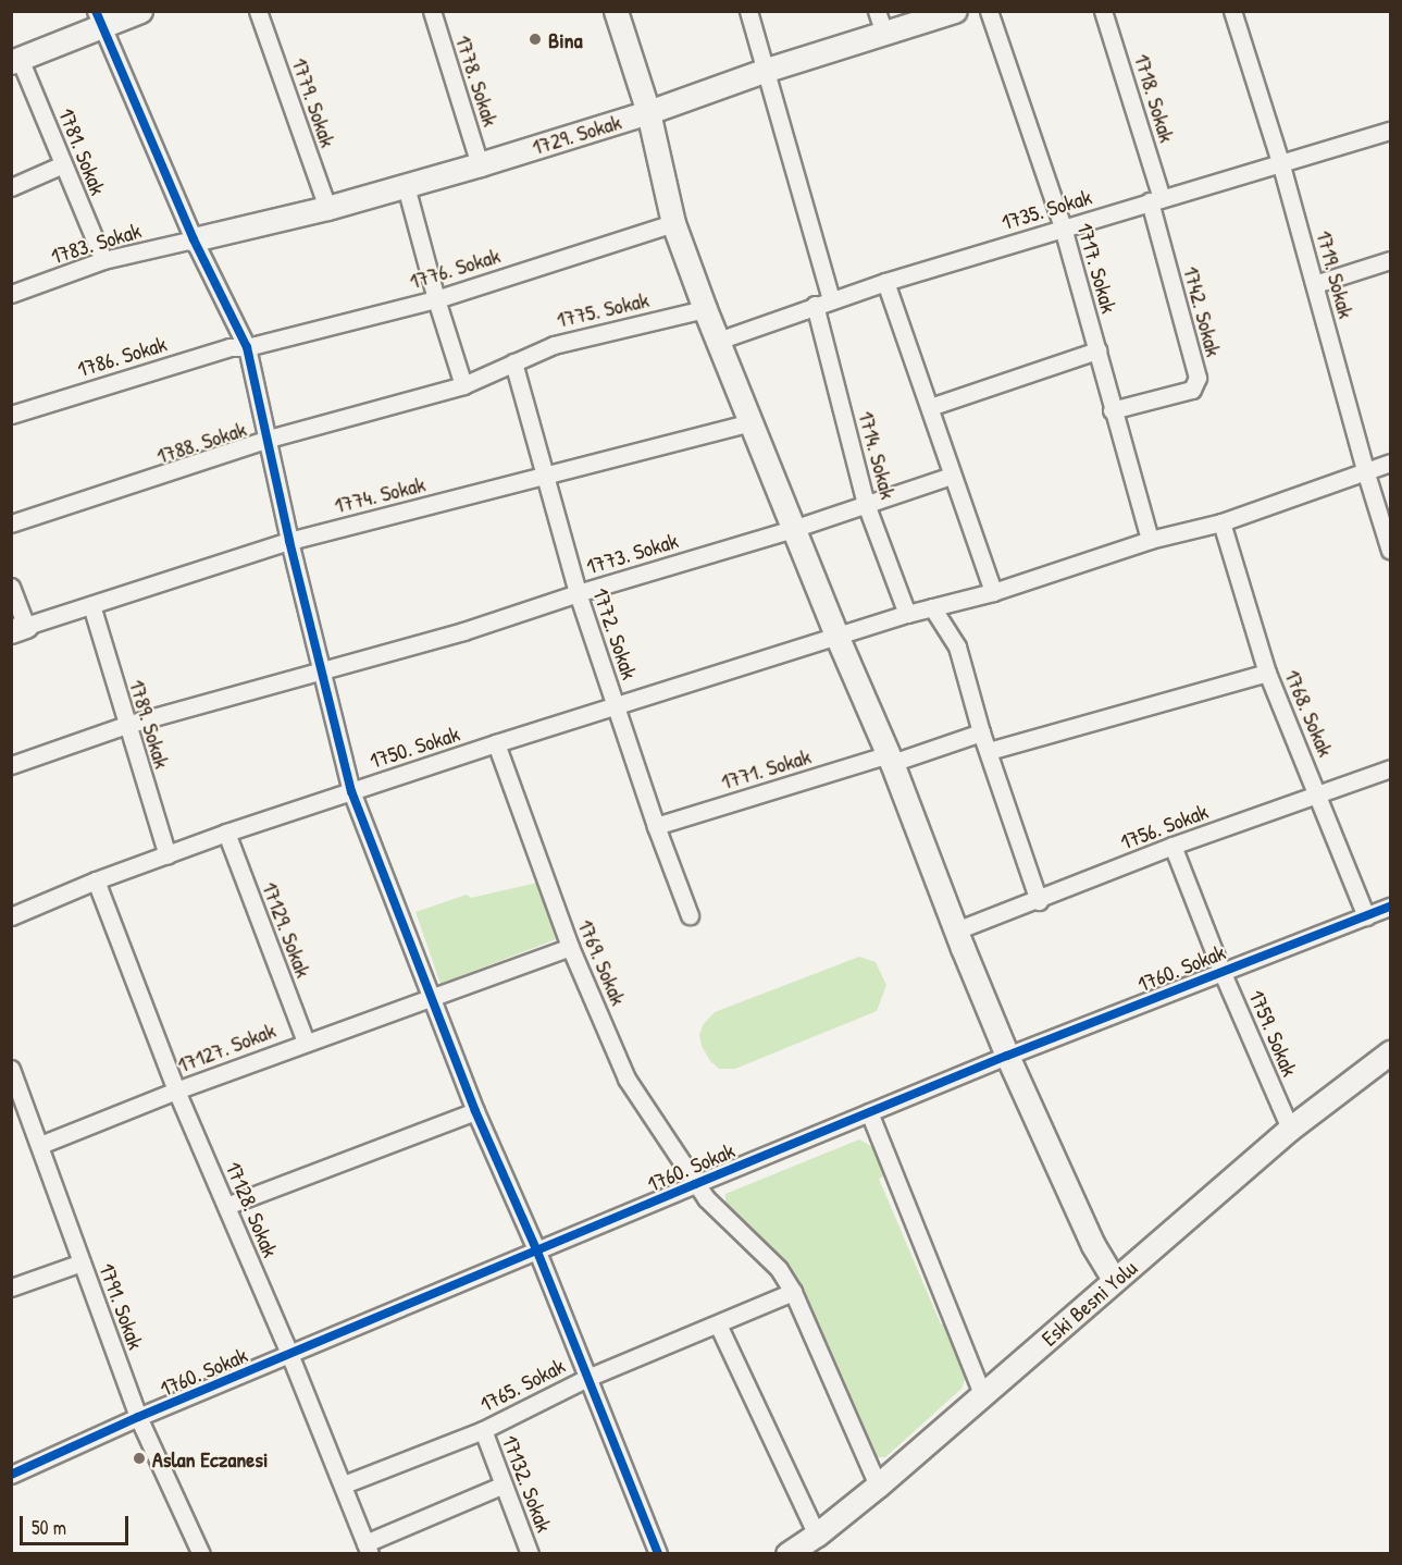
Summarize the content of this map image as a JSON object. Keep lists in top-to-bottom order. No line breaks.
{"streets":{"street":["1778. Sokak","1718. Sokak","1779. Sokak","1729. Sokak","1781. Sokak","1735. Sokak","1783. Sokak","1776. Sokak","1717. Sokak","1719. Sokak","1775. Sokak","1742. Sokak","1786. Sokak","1788. Sokak","1714. Sokak","1774. Sokak","1773. Sokak","1772. Sokak","1768. Sokak","1789. Sokak","1750. Sokak","1771. Sokak","1756. Sokak","17129. Sokak","1769. Sokak","1760. Sokak","1759. Sokak","17127. Sokak","17128. Sokak","Eski Besni Yolu","1791. Sokak","1765. Sokak","17132. Sokak"]},"crossings":[["1778. Sokak","1729. Sokak"],["1718. Sokak","1735. Sokak"],["1718. Sokak","1742. Sokak"],["1779. Sokak","1729. Sokak"],["1729. Sokak","1783. Sokak"],["1781. Sokak","1783. Sokak"],["1735. Sokak","1717. Sokak"],["1735. Sokak","1719. Sokak"],["1735. Sokak","1742. Sokak"],["1735. Sokak","1714. Sokak"],["1776. Sokak","1786. Sokak"],["1717. Sokak","1742. Sokak"],["1717. Sokak","1750. Sokak"],["1719. Sokak","1750. Sokak"],["1775. Sokak","1788. Sokak"],["1775. Sokak","1772. Sokak"],["1788. Sokak","1772. Sokak"],["1714. Sokak","1773. Sokak"],["1714. Sokak","1750. Sokak"],["1774. Sokak","1772. Sokak"],["1774. Sokak","1789. Sokak"],["1773. Sokak","1772. Sokak"],["1773. Sokak","1789. Sokak"],["1772. Sokak","1750. Sokak"],["1772. Sokak","1771. Sokak"],["1768. Sokak","1750. Sokak"],["1768. Sokak","1756. Sokak"],["1768. Sokak","1760. Sokak"],["1789. Sokak","1750. Sokak"],["1750. Sokak","17129. Sokak"],["1750. Sokak","1769. Sokak"],["1750. Sokak","17128. Sokak"],["1756. Sokak","1759. Sokak"],["17129. Sokak","17127. Sokak"],["1769. Sokak","1760. Sokak"],["1769. Sokak","17127. Sokak"],["1769. Sokak","Eski Besni Yolu"],["1769. Sokak","1765. Sokak"],["1760. Sokak","1759. Sokak"],["1760. Sokak","17128. Sokak"],["1760. Sokak","1791. Sokak"],["1759. Sokak","Eski Besni Yolu"],["17127. Sokak","17128. Sokak"],["17127. Sokak","1791. Sokak"],["17128. Sokak","1765. Sokak"],["1765. Sokak","17132. Sokak"]],"places":["Bina","Aslan Eczanesi"],"scale_bar":"50 m"}
